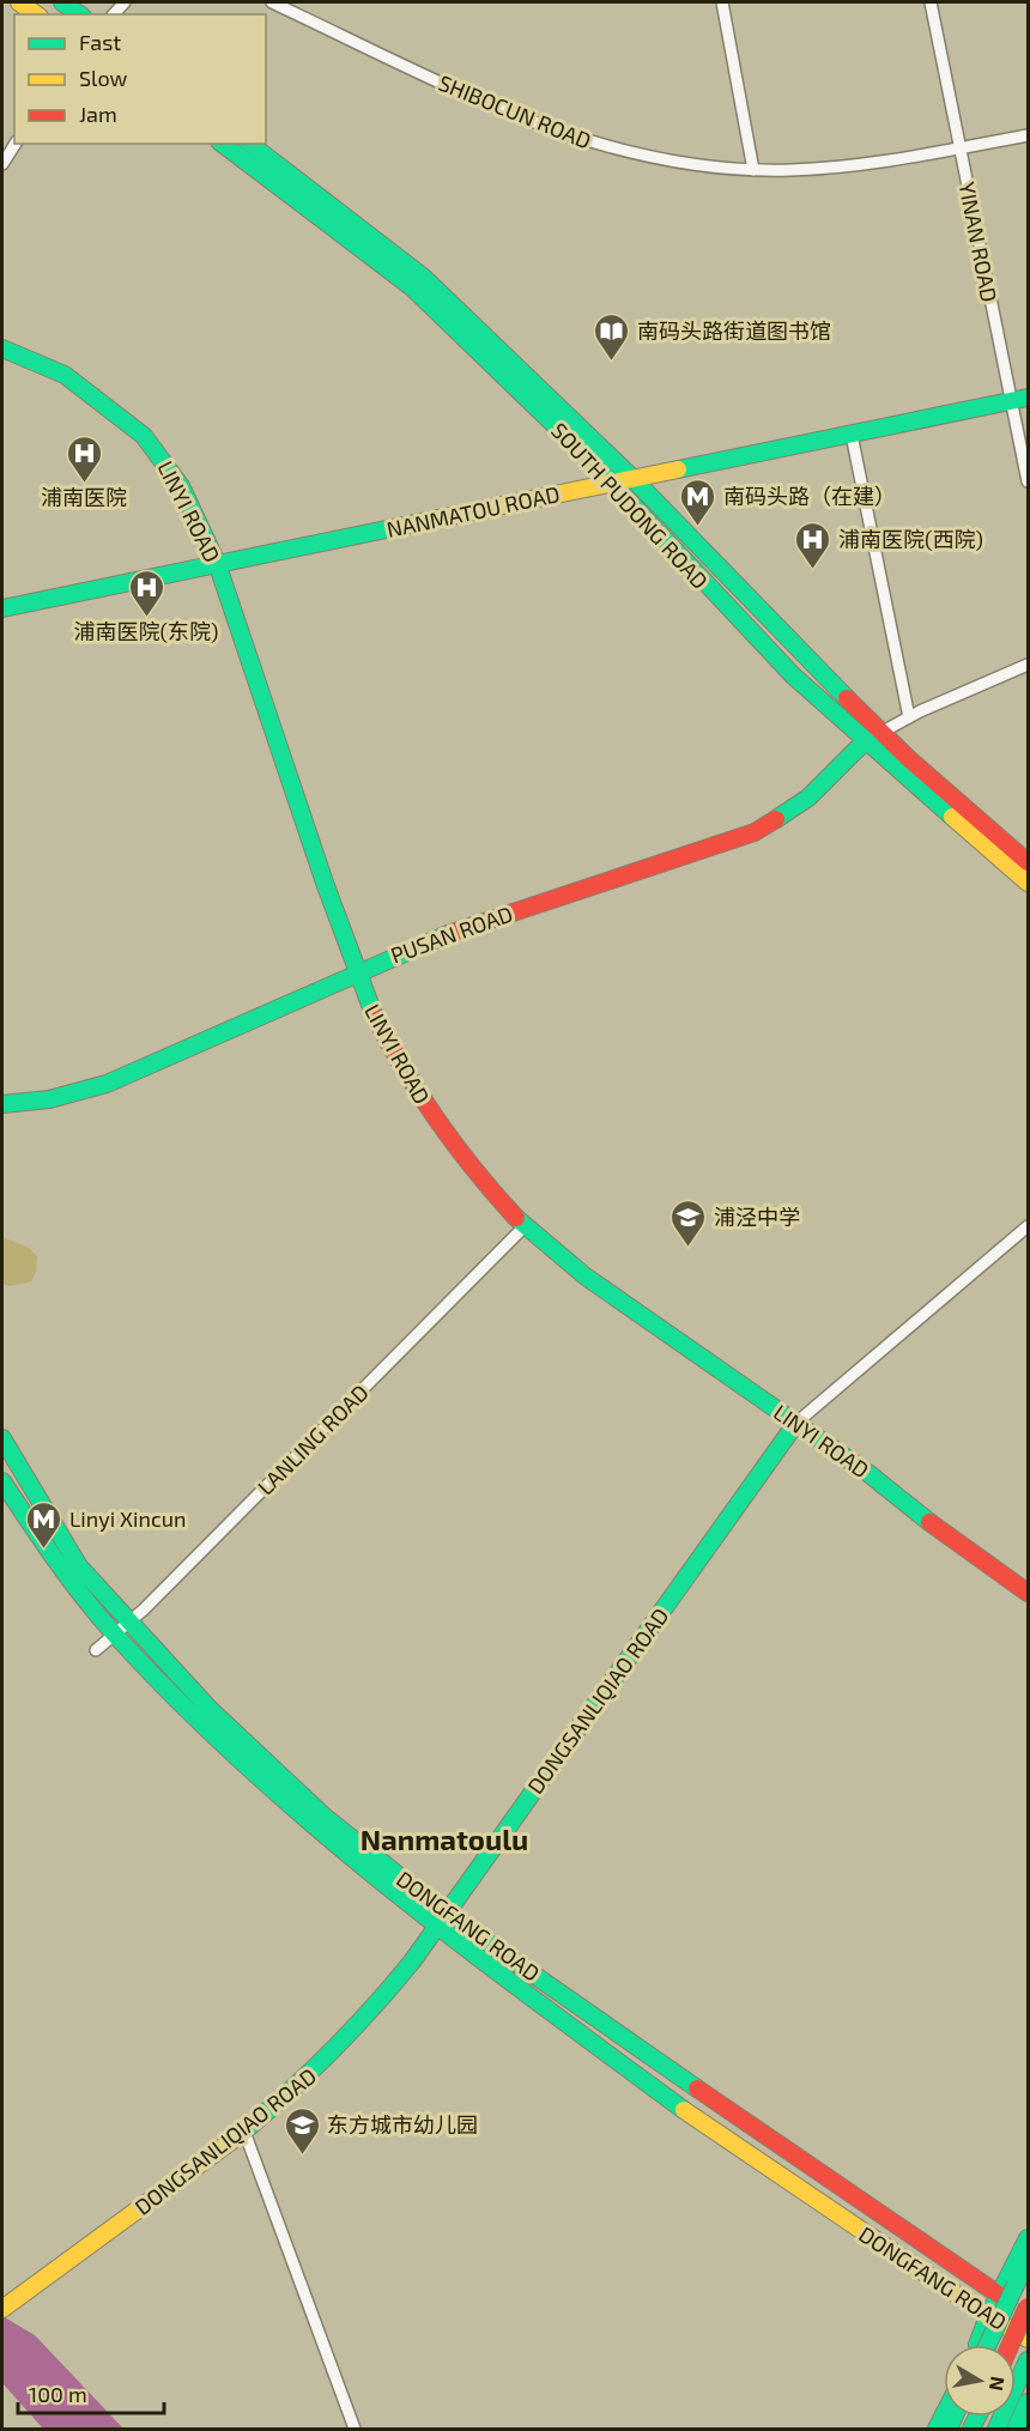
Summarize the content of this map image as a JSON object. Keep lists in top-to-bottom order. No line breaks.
{"streets":{"main road":["SOUTH PUDONG ROAD","LINYI ROAD","NANMATOU ROAD","PUSAN ROAD","DONGSANLIQIAO ROAD","DONGFANG ROAD"],"street":["SHIBOCUN ROAD","YINAN ROAD","LANLING ROAD"]},"crossings":[["SHIBOCUN ROAD","YINAN ROAD"],["YINAN ROAD","NANMATOU ROAD"],["SOUTH PUDONG ROAD","NANMATOU ROAD"],["SOUTH PUDONG ROAD","PUSAN ROAD"],["LINYI ROAD","NANMATOU ROAD"],["LINYI ROAD","PUSAN ROAD"],["LINYI ROAD","LANLING ROAD"],["LINYI ROAD","DONGSANLIQIAO ROAD"],["LANLING ROAD","DONGFANG ROAD"],["DONGSANLIQIAO ROAD","DONGFANG ROAD"]],"districts":["Nanmatoulu"],"places":{"library":["南码头路街道图书馆"],"hospital":["浦南医院","浦南医院(西院)","浦南医院(东院)"],"metro station":["南码头路（在建）","Linyi Xincun"],"school or university":["浦泾中学","东方城市幼儿园"]},"legend":["Fast","Slow","Jam"],"scale_bar":"100 m","north":"right"}
